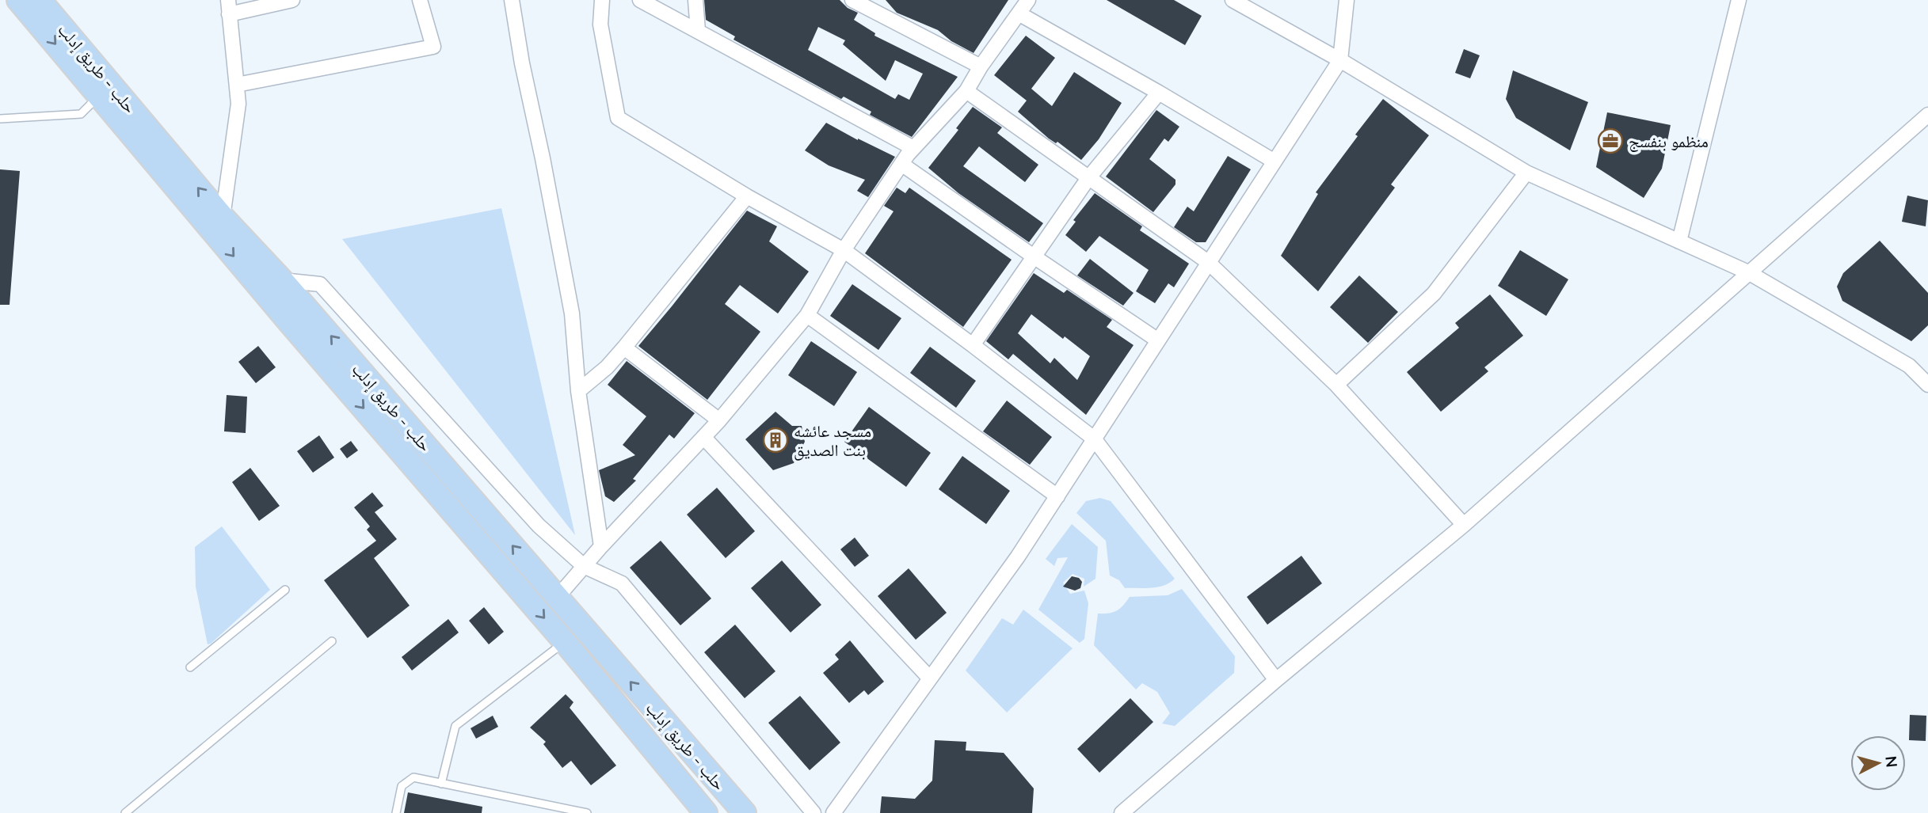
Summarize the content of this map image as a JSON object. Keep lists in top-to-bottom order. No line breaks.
{"streets":{"main road":["حلب - طريق إدلب"]},"places":{"office":["منظمو بنفسج"],"building":["مسجد عائشه بنت الصديق"]},"north":"right"}
